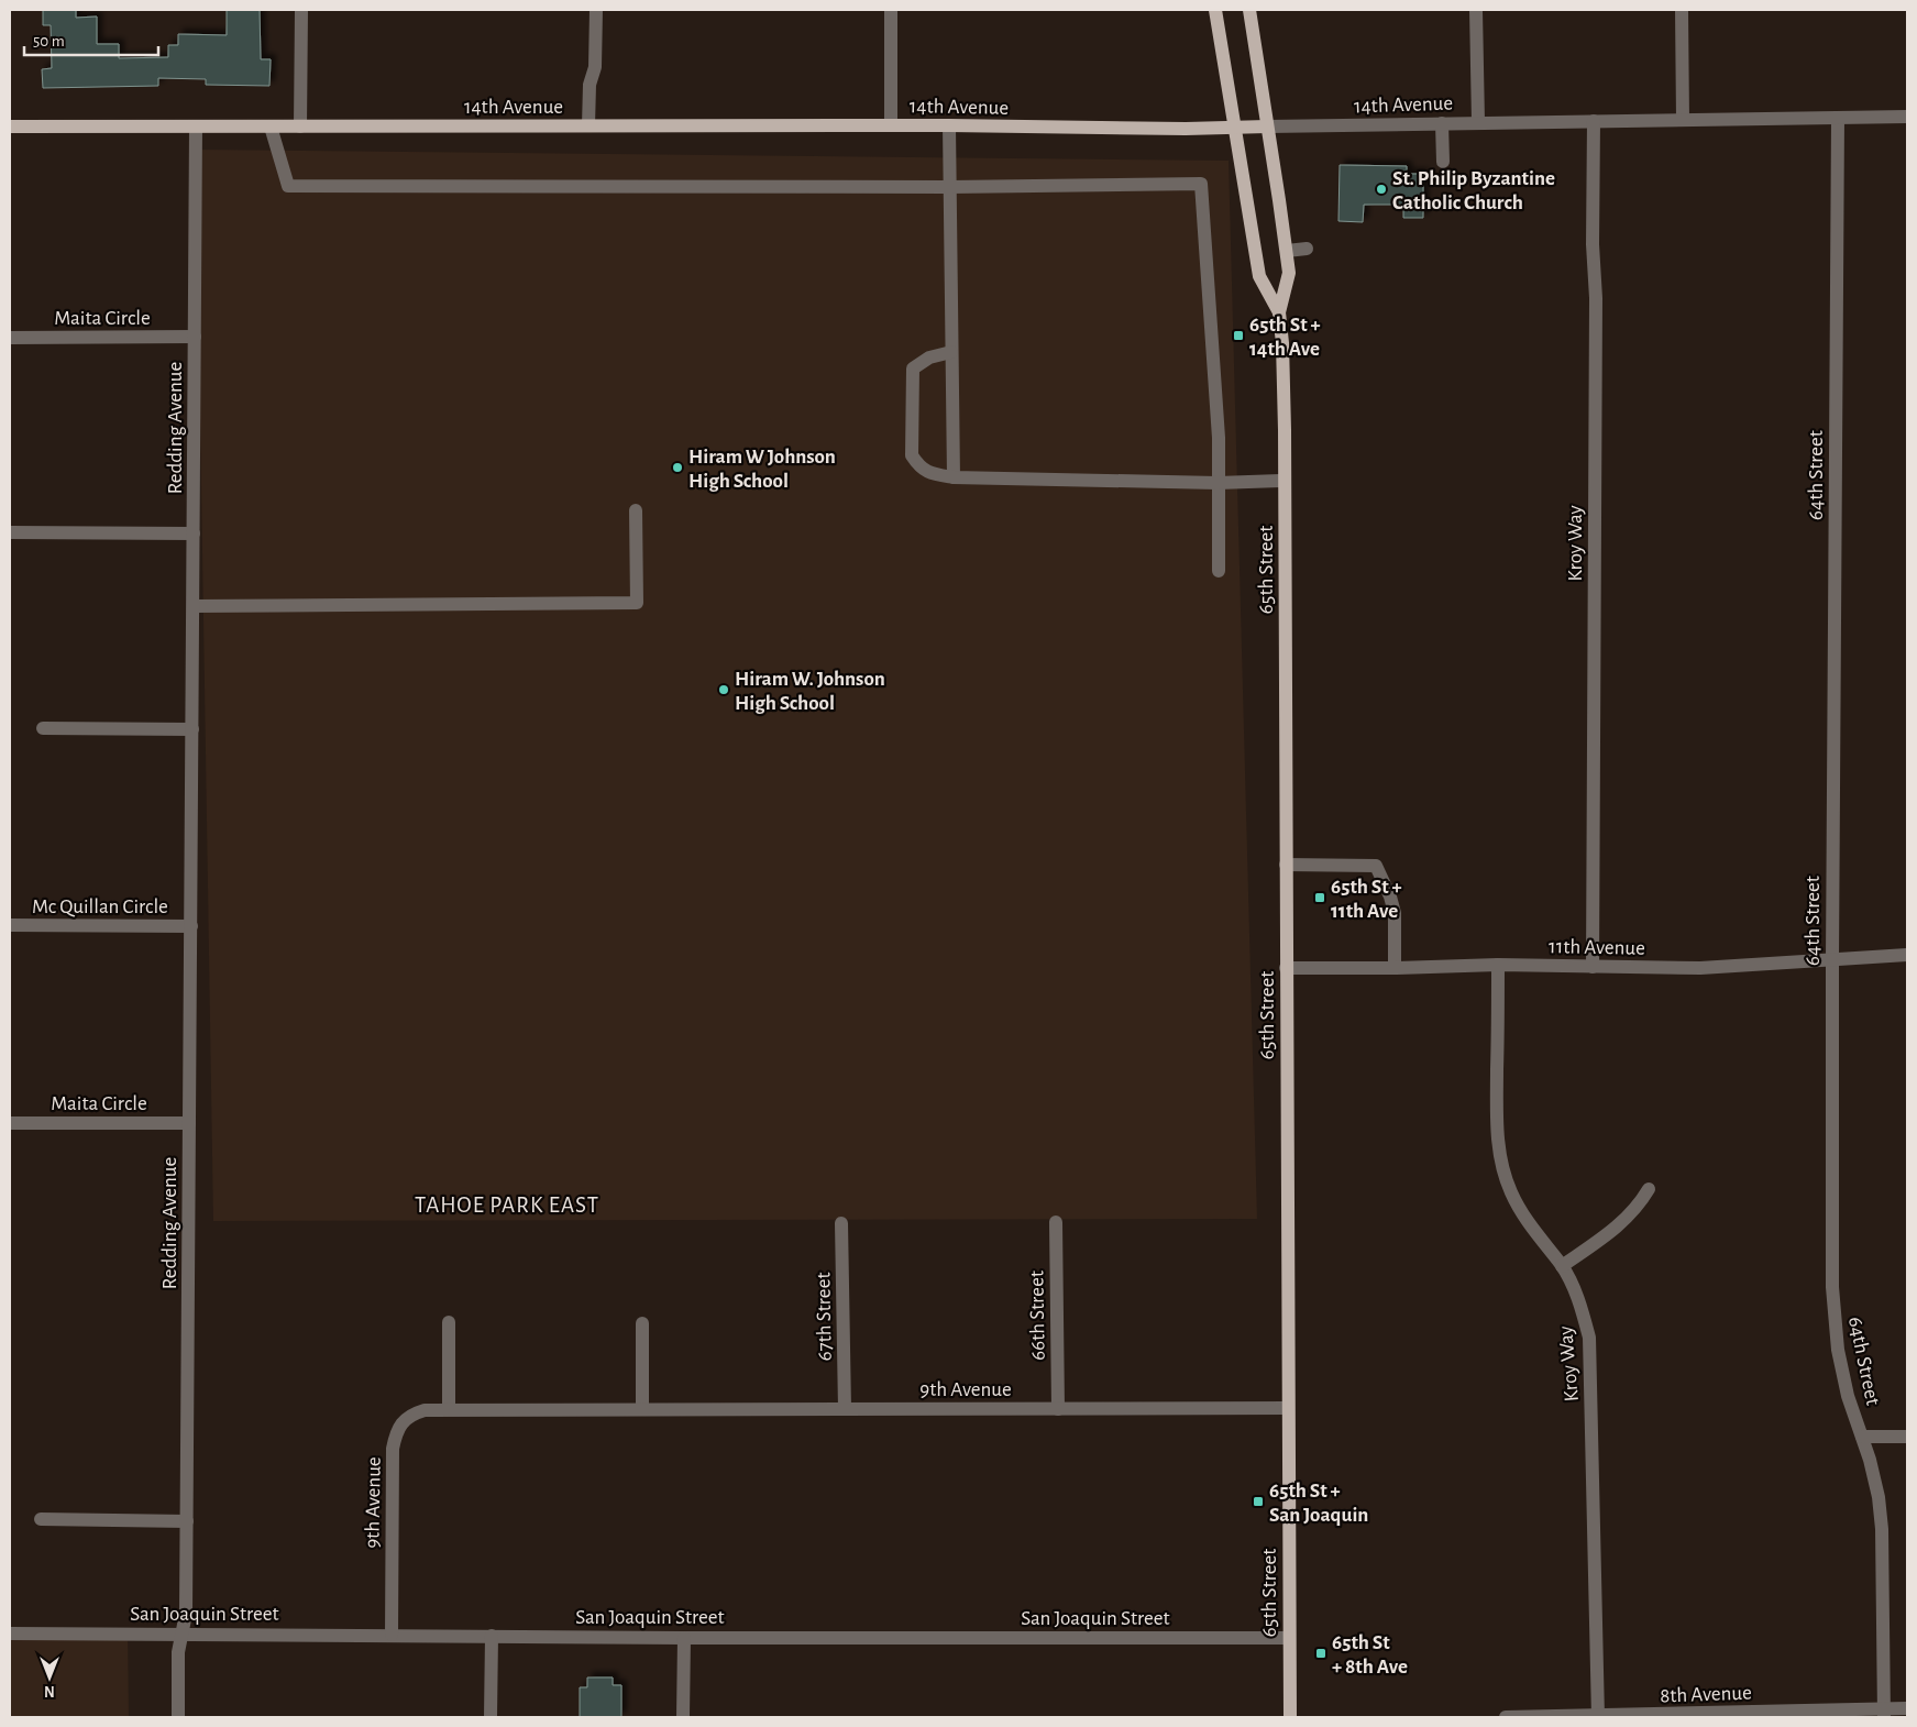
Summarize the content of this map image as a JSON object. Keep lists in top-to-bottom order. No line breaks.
{"streets":{"main road":["14th Avenue","65th Street"],"street":["Maita Circle","Redding Avenue","64th Street","Kroy Way","Mc Quillan Circle","11th Avenue","66th Street","67th Street","9th Avenue","San Joaquin Street","8th Avenue"]},"crossings":[["14th Avenue","Redding Avenue"],["14th Avenue","64th Street"],["14th Avenue","Kroy Way"],["14th Avenue","65th Street"],["Maita Circle","Redding Avenue"],["Redding Avenue","Mc Quillan Circle"],["Redding Avenue","San Joaquin Street"],["64th Street","11th Avenue"],["64th Street","8th Avenue"],["Kroy Way","11th Avenue"],["Kroy Way","8th Avenue"],["65th Street","11th Avenue"],["65th Street","9th Avenue"],["65th Street","San Joaquin Street"],["66th Street","9th Avenue"],["67th Street","9th Avenue"],["9th Avenue","San Joaquin Street"]],"districts":["TAHOE PARK EAST"],"places":{"other":["St. Philip Byzantine Catholic Church","Hiram W Johnson High School","Hiram W. Johnson High School"],"transit":["65th St + 14th Ave","65th St + 11th Ave","65th St + San Joaquin","65th St + 8th Ave"]},"scale_bar":"50 m","north":"bottom"}
